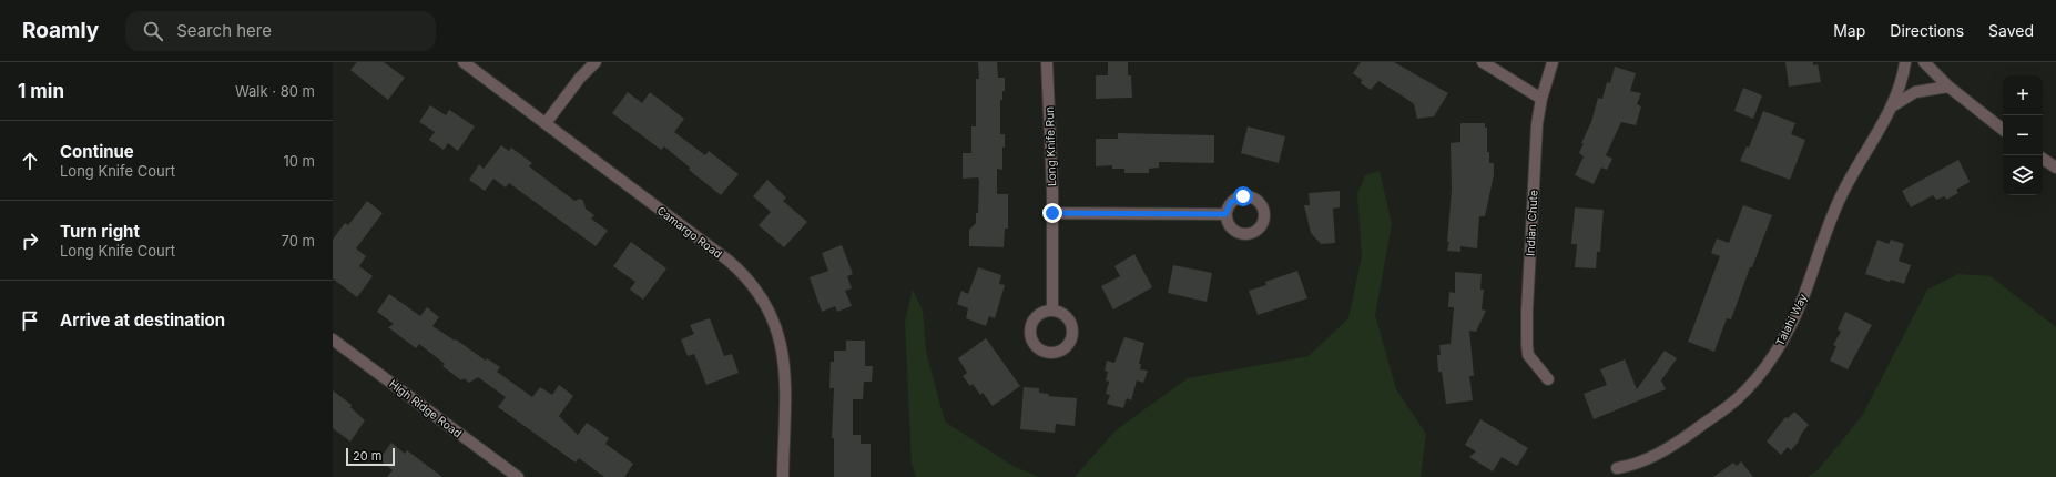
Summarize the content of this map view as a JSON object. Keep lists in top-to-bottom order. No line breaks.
{"streets":{"street":["Long Knife Run","Indian Chute","Camargo Road","Talahi Way","High Ridge Road"]},"scale_bar":"20 m","page":{"header":"Roamly","search":"Search here","nav":["Map","Directions","Saved"],"heading":["1 min","Walk · 80 m"],"map_buttons":["+","−"],"list":[["Continue","Long Knife Court","10 m"],["Turn right","Long Knife Court","70 m"],"Arrive at destination"],"scale":"20 m"}}
